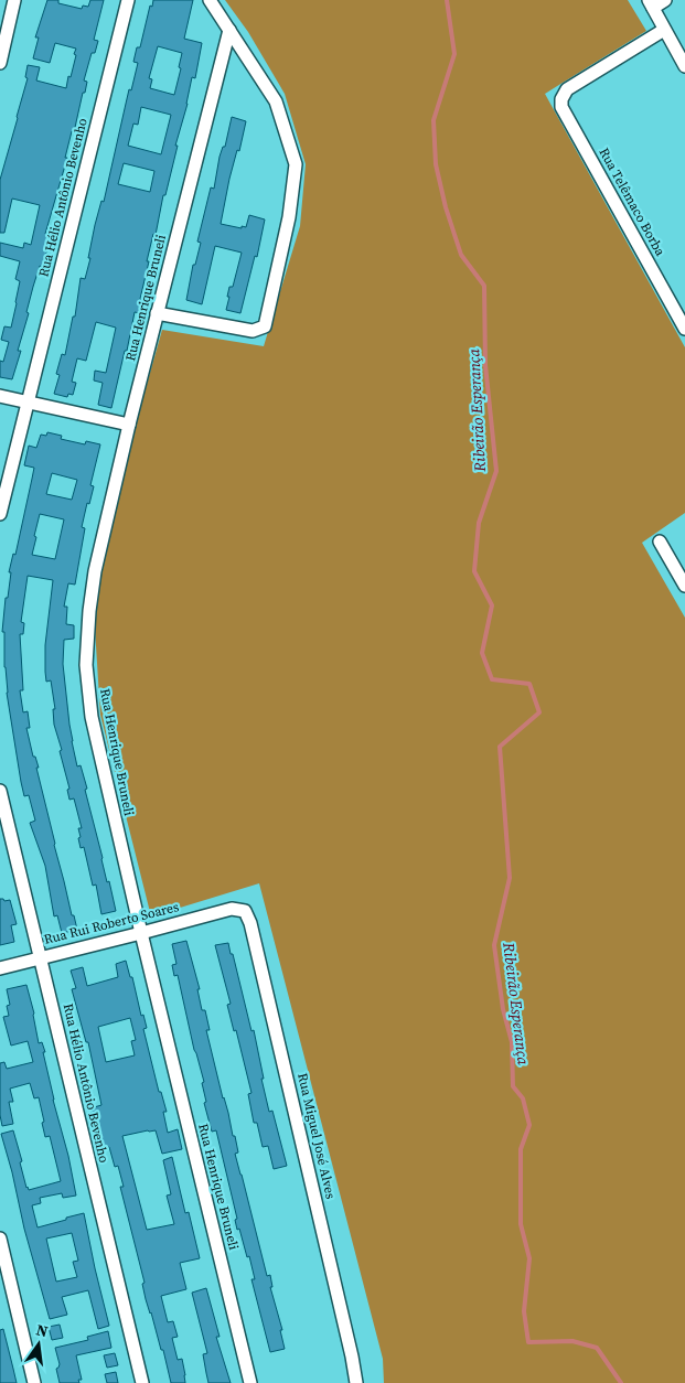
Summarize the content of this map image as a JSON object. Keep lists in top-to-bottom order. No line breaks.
{"streets":{"street":["Rua Hélio Antônio Bevenho","Rua Telêmaco Borba","Rua Henrique Bruneli","Rua Rui Roberto Soares","Rua Miguel José Alves"]},"crossings":[["Rua Hélio Antônio Bevenho","Rua Rui Roberto Soares"],["Rua Henrique Bruneli","Rua Rui Roberto Soares"],["Rua Rui Roberto Soares","Rua Miguel José Alves"]],"water":["Ribeirão Esperança"],"north":"top"}
